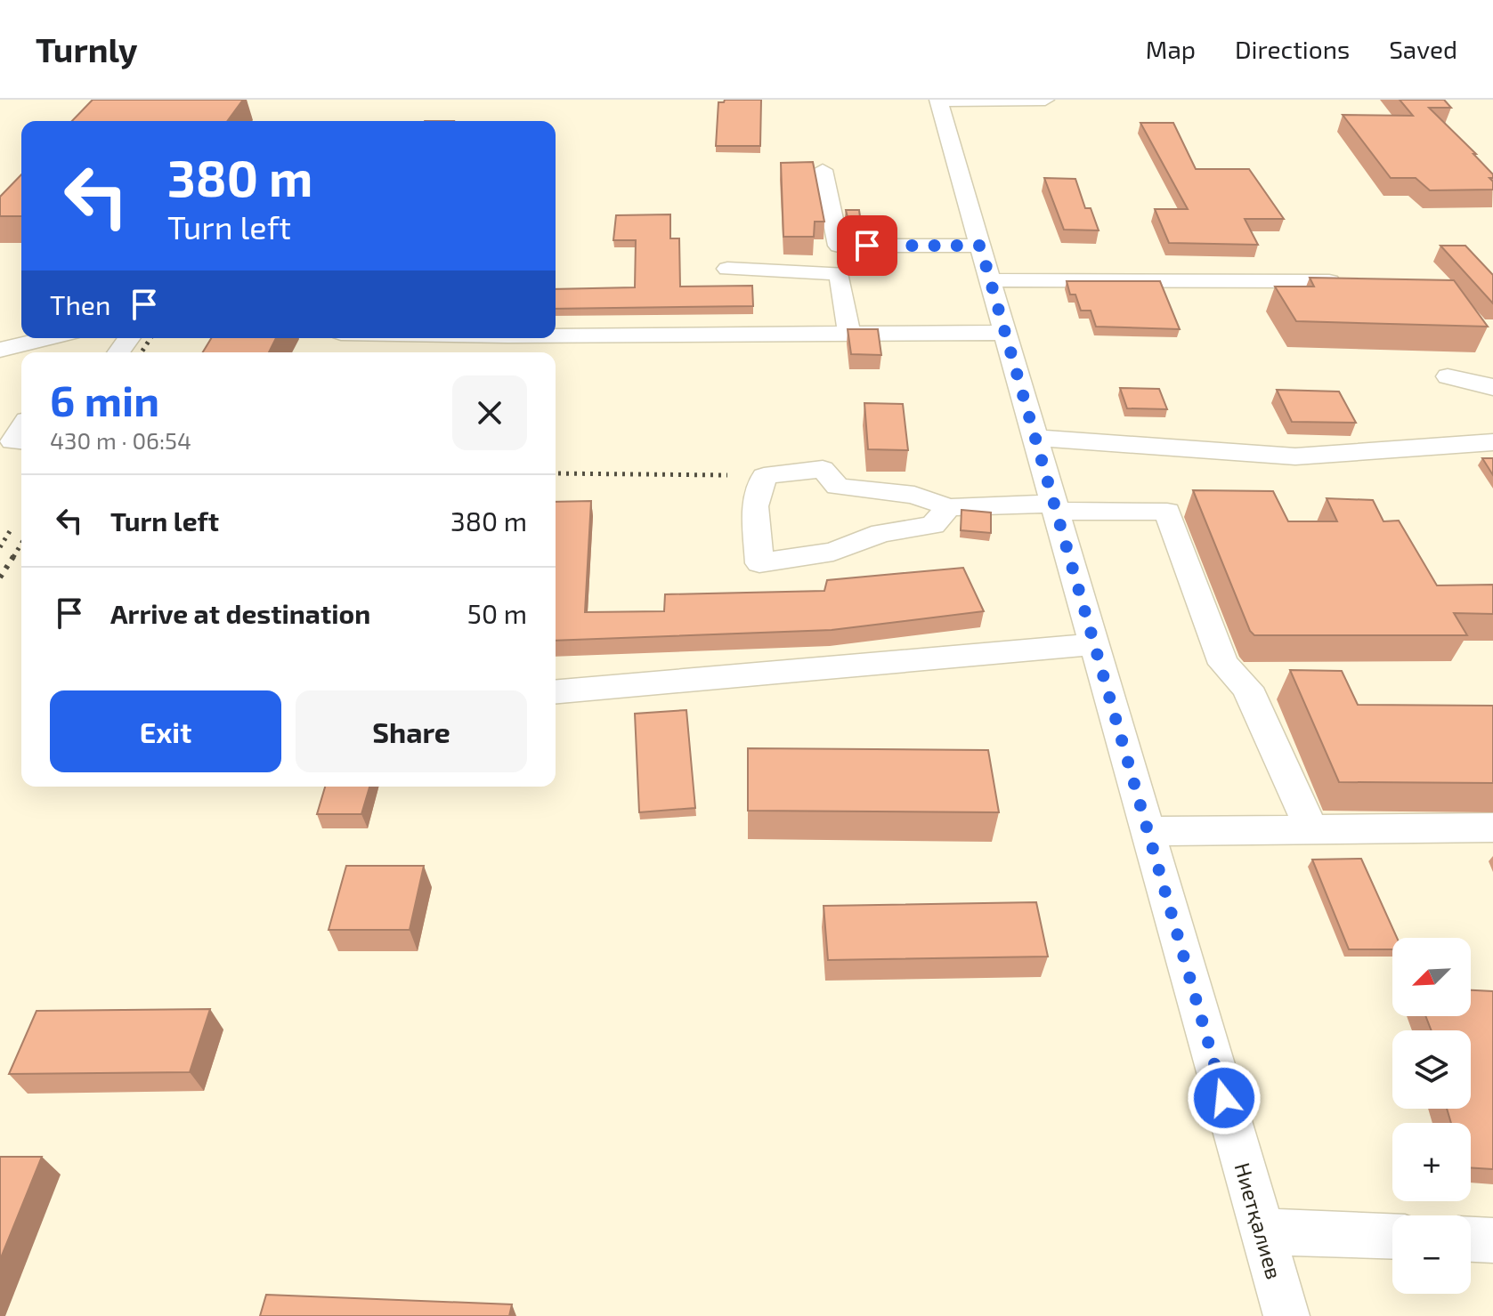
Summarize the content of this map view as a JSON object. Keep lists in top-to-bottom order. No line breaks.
{"streets":{"street":["Ниетқалиев"]},"north":"bottom left","page":{"header":"Turnly","nav":["Map","Directions","Saved"],"turn":["380 m","Turn left"],"then":"Then","heading":["6 min","430 m · 06:54"],"list":[{"name":"Turn left","value":"380 m"},{"name":"Arrive at destination","value":"50 m"}],"buttons":["Exit","Share"],"map_buttons":["+","−"]}}
